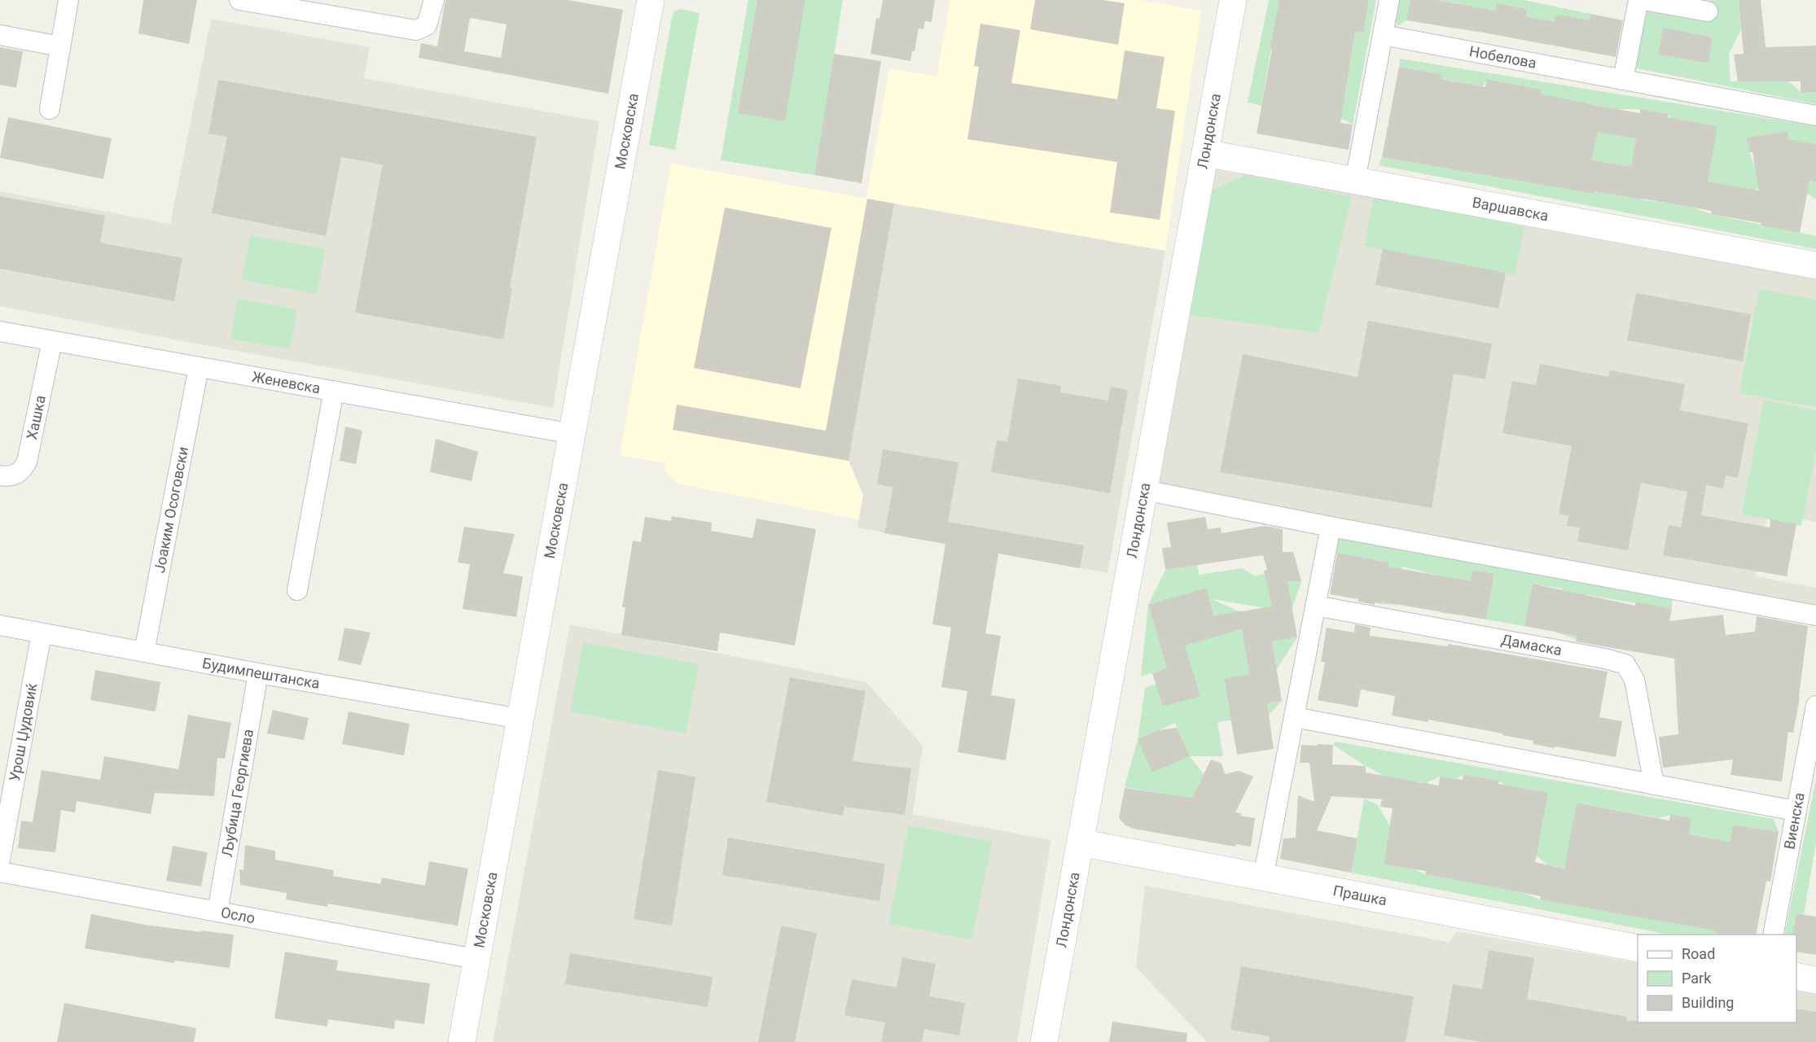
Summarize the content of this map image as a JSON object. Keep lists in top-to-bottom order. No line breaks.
{"streets":{"street":["Нобелова","Московска","Лондонска","Варшавска","Женевска","Хашка","Јоаким Осоговски","Дамаска","Будимпештанска","Урош Џудовиќ","Љубица Георгиева","Виенска","Прашка","Осло"]},"crossings":[["Московска","Женевска"],["Московска","Будимпештанска"],["Московска","Осло"],["Лондонска","Варшавска"],["Лондонска","Прашка"],["Женевска","Хашка"],["Женевска","Јоаким Осоговски"],["Јоаким Осоговски","Будимпештанска"],["Будимпештанска","Урош Џудовиќ"],["Будимпештанска","Љубица Георгиева"],["Љубица Георгиева","Осло"]],"legend":["Road","Park","Building"]}
